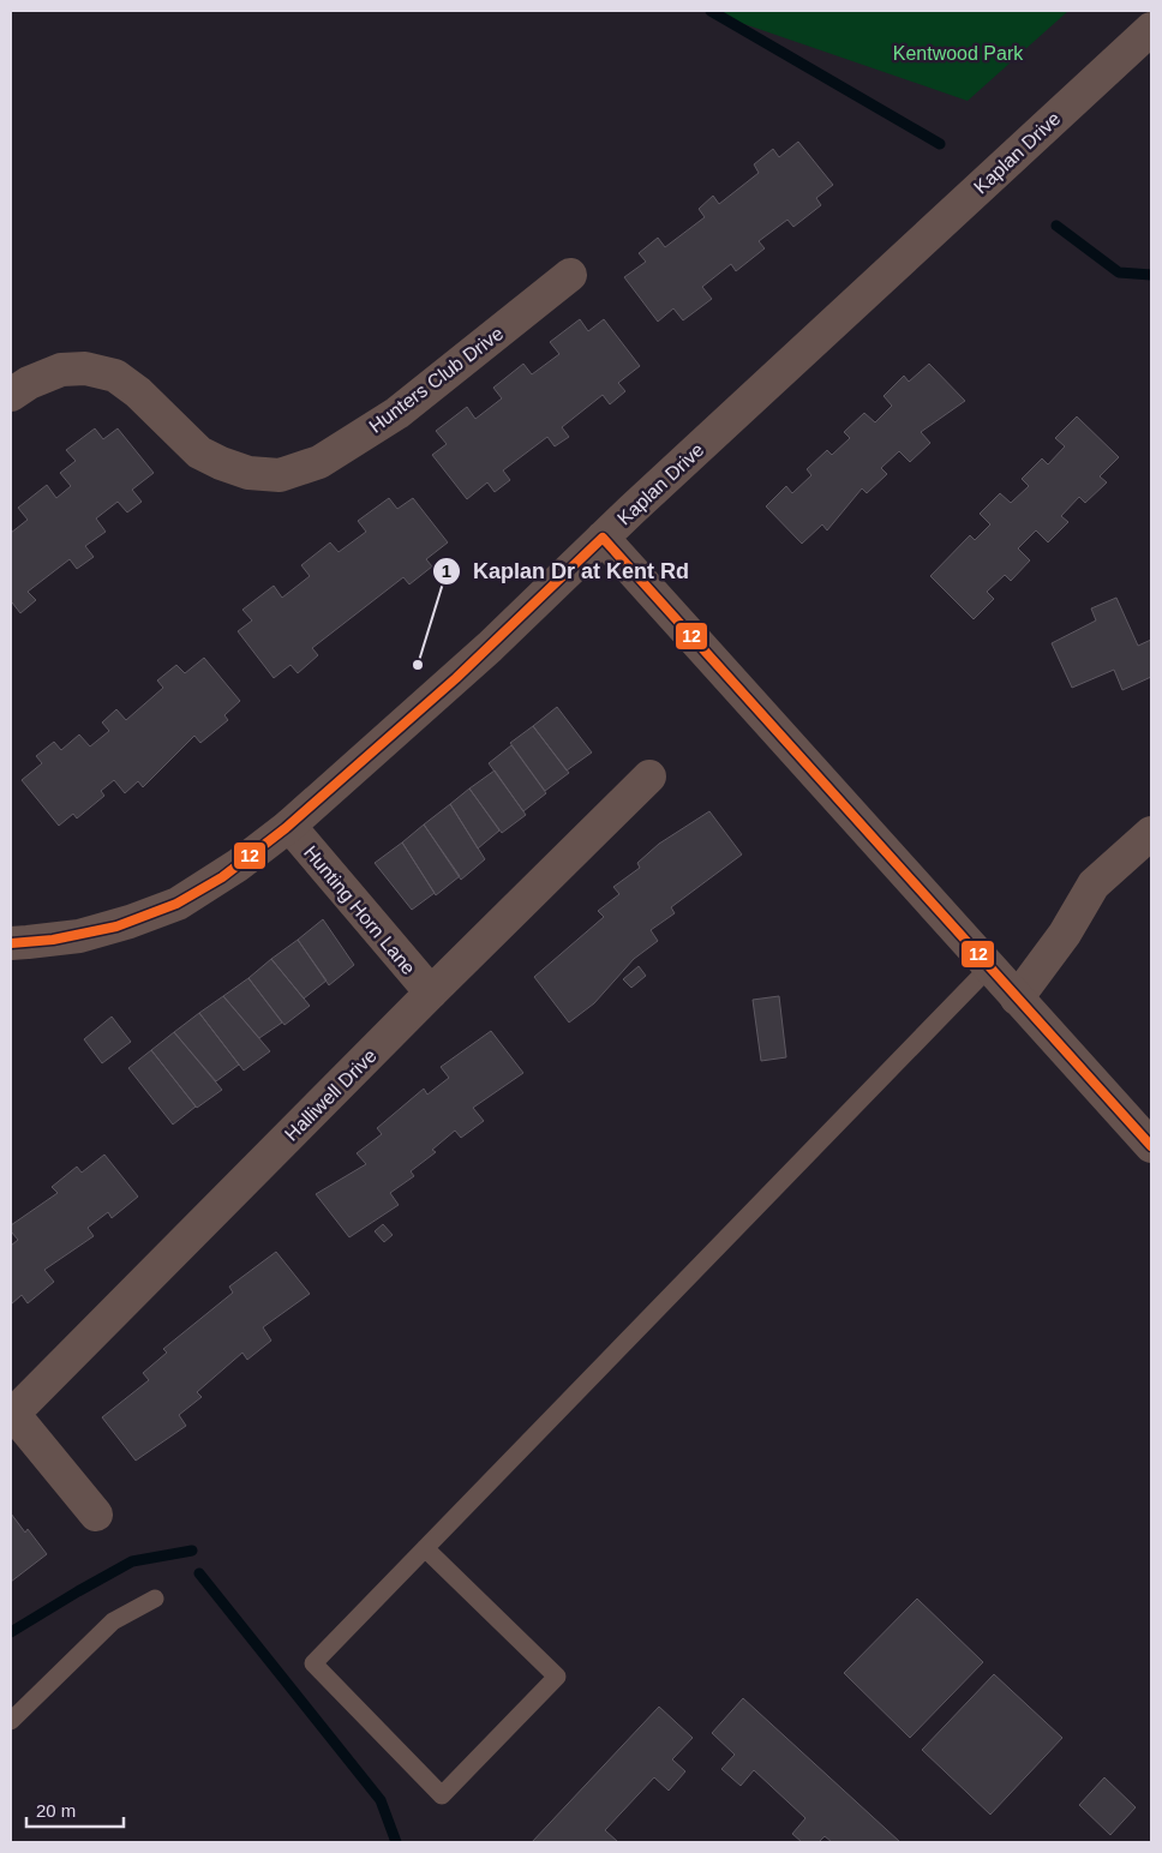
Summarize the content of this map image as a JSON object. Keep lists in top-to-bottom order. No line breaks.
{"streets":{"street":["Kaplan Drive","Hunters Club Drive","Hunting Horn Lane","Halliwell Drive"]},"crossings":[["Kaplan Drive","Hunting Horn Lane"],["Hunting Horn Lane","Halliwell Drive"]],"parks":["Kentwood Park"],"places":["Kaplan Dr at Kent Rd"],"lines":["transit line 12"],"scale_bar":"20 m"}
